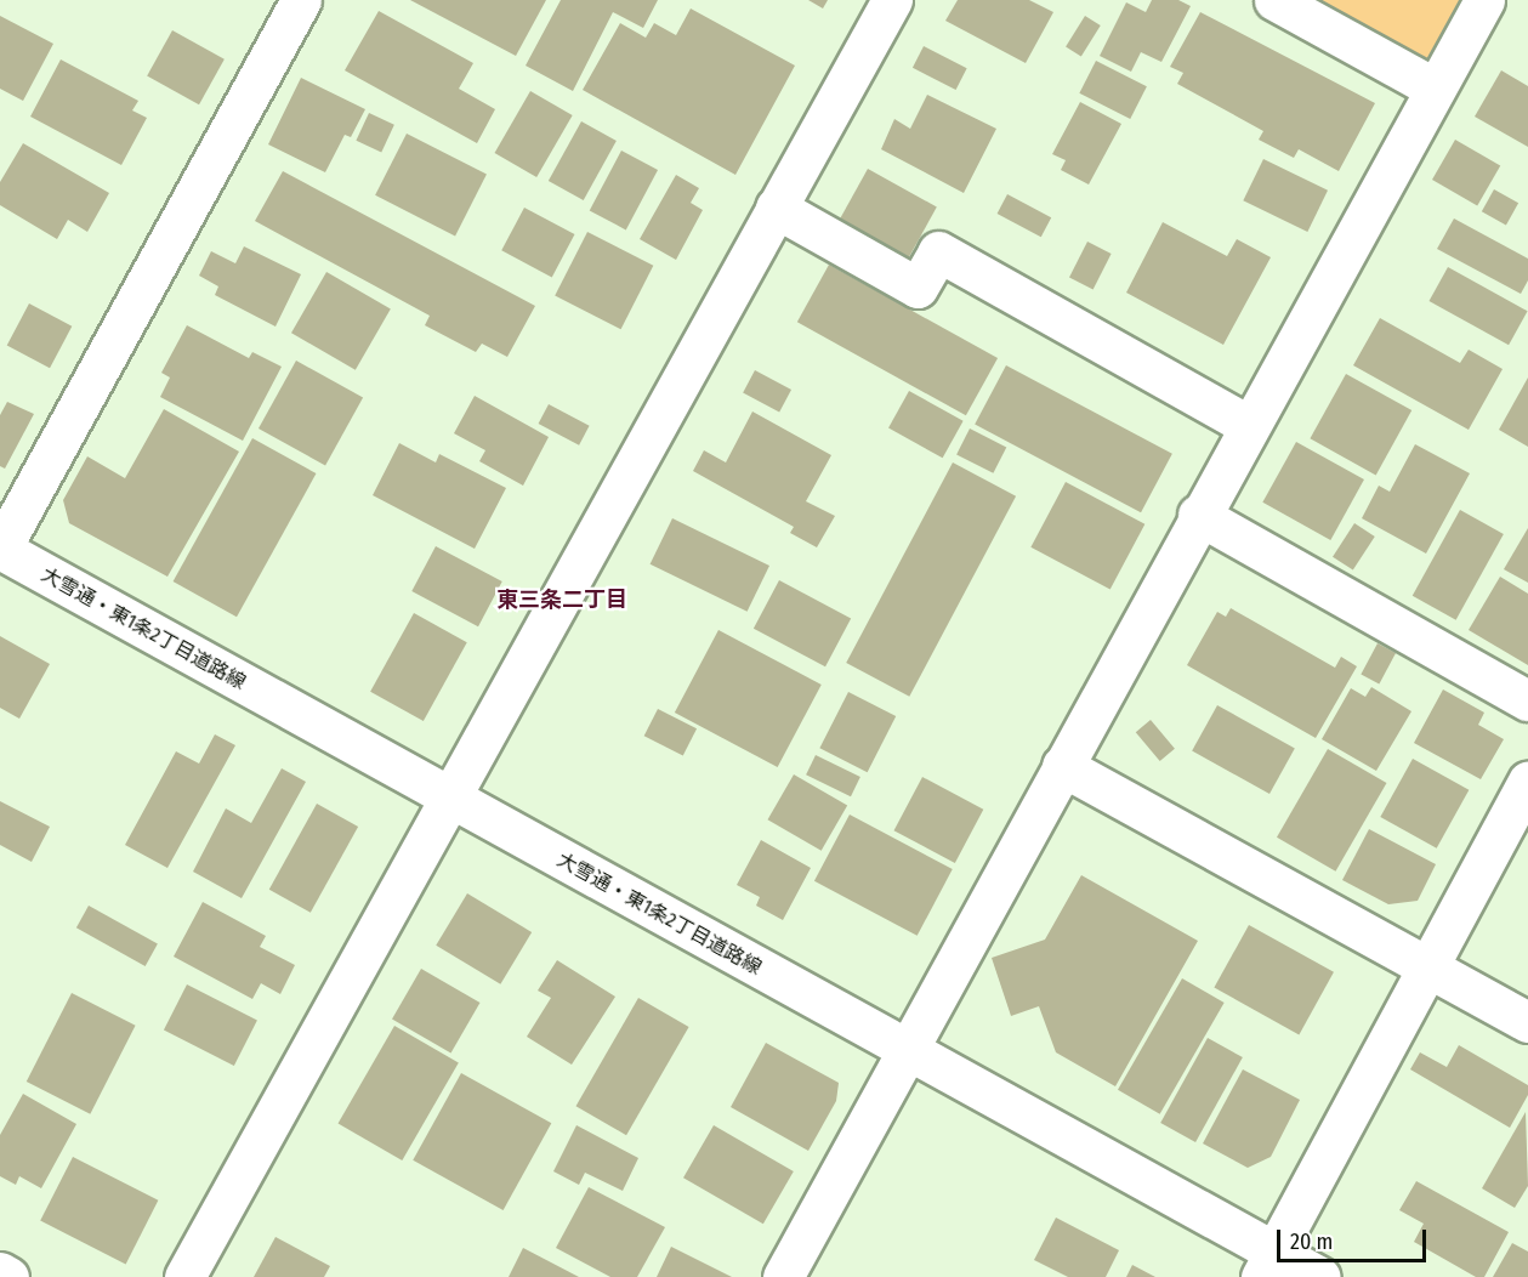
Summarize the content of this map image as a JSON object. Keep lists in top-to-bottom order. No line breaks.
{"streets":{"street":["大雪通・東1条2丁目道路線"]},"districts":["東三条二丁目"],"scale_bar":"20 m"}
